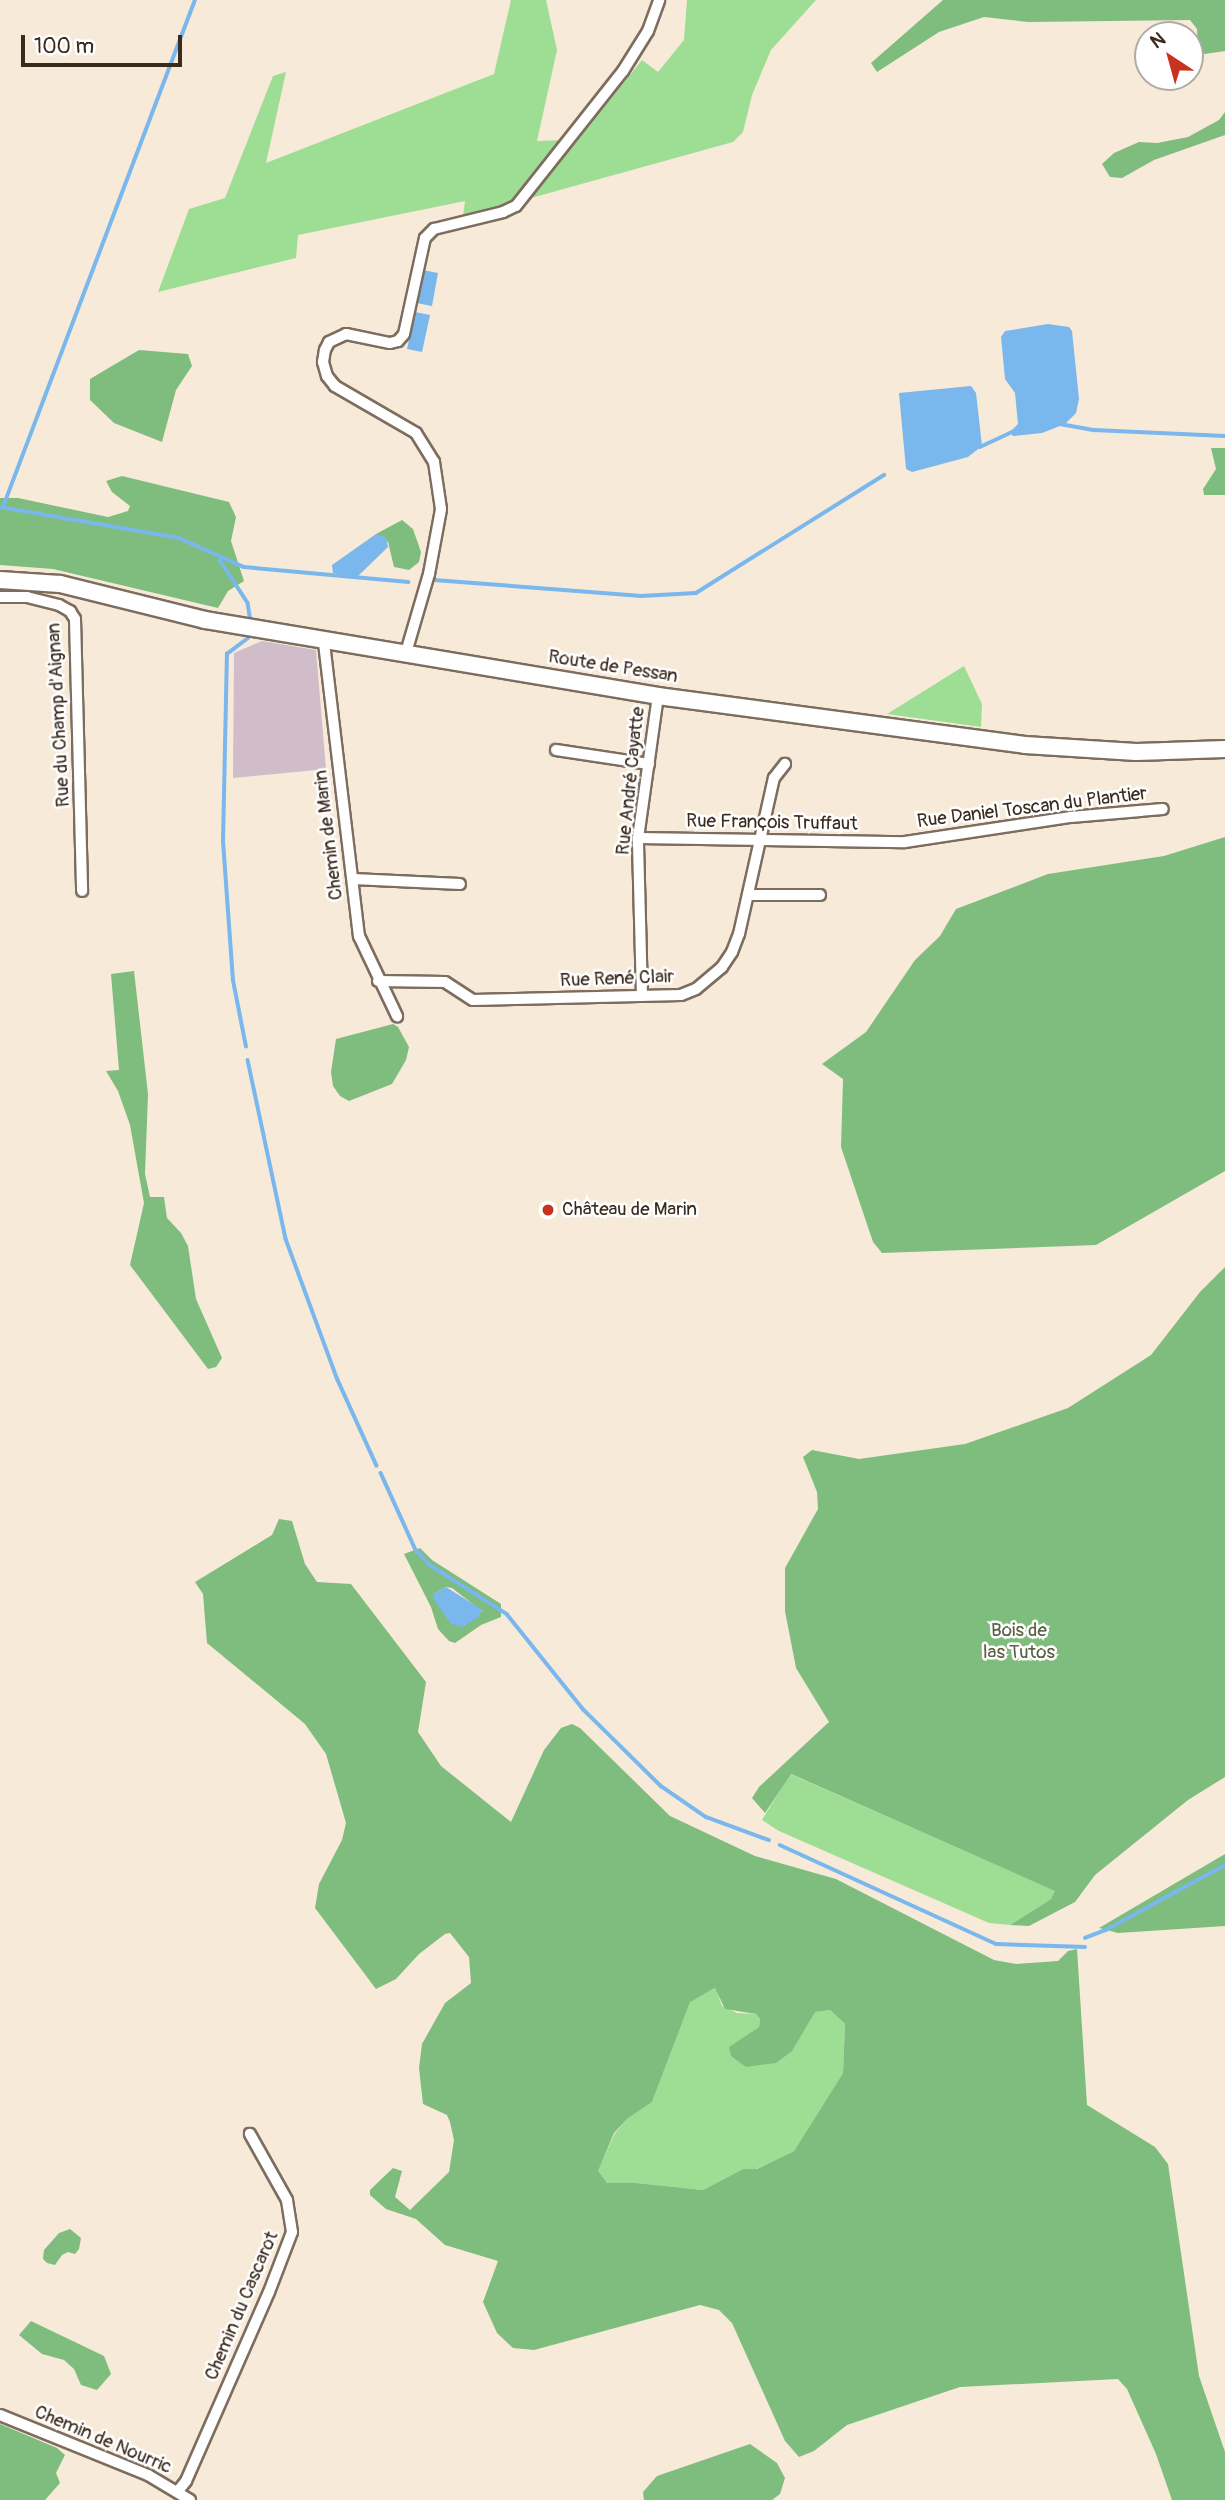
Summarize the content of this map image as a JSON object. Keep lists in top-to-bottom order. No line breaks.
{"streets":{"main road":["Route de Pessan"],"street":["Rue du Champ d'Aignan","Rue André Cayatte","Rue Daniel Toscan du Plantier","Rue François Truffaut","Chemin de Marin","Rue René Clair","Chemin du Cascarot","Chemin de Nourric"]},"crossings":[["Route de Pessan","Rue André Cayatte"],["Route de Pessan","Chemin de Marin"],["Rue André Cayatte","Rue François Truffaut"],["Rue André Cayatte","Rue René Clair"],["Rue Daniel Toscan du Plantier","Rue François Truffaut"],["Rue François Truffaut","Rue René Clair"],["Chemin de Marin","Rue René Clair"],["Chemin du Cascarot","Chemin de Nourric"]],"parks":["Bois de las Tutos"],"places":["Château de Marin"],"scale_bar":"100 m","north":"top left"}
